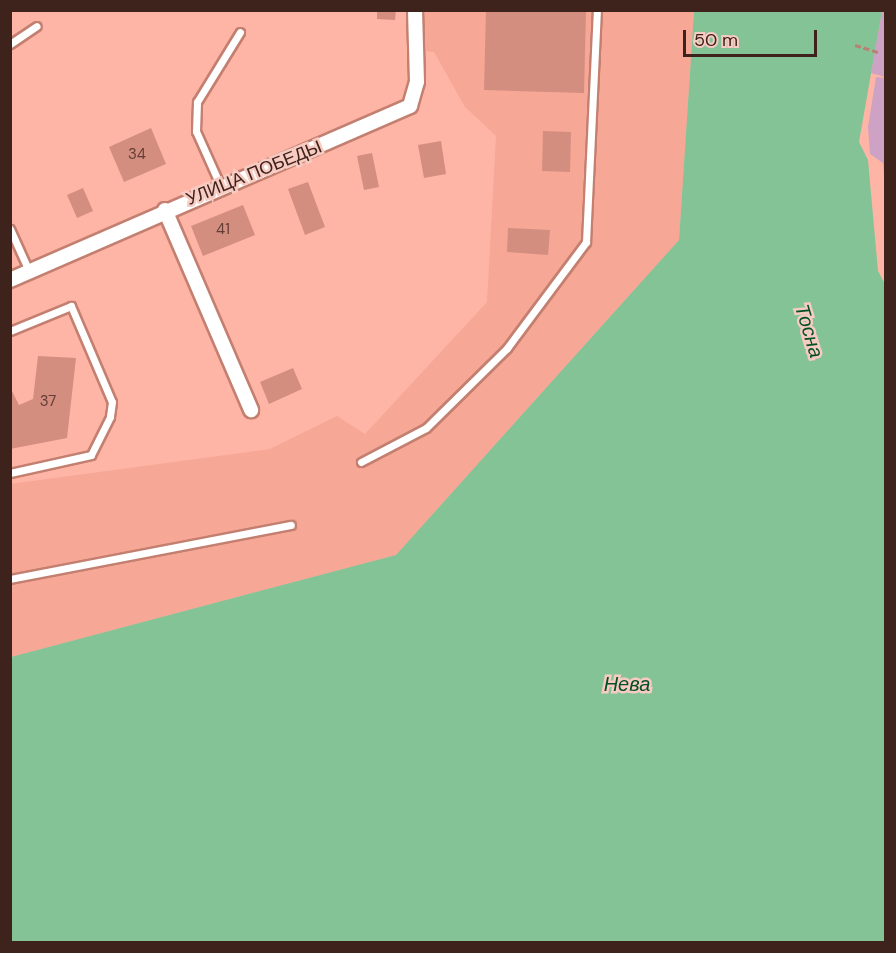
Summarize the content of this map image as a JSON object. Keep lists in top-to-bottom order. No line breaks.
{"streets":{"street":["УЛИЦА ПОБЕДЫ"]},"water":["Тосна","Нева"],"house_numbers":["34","41","37"],"scale_bar":"50 m"}
